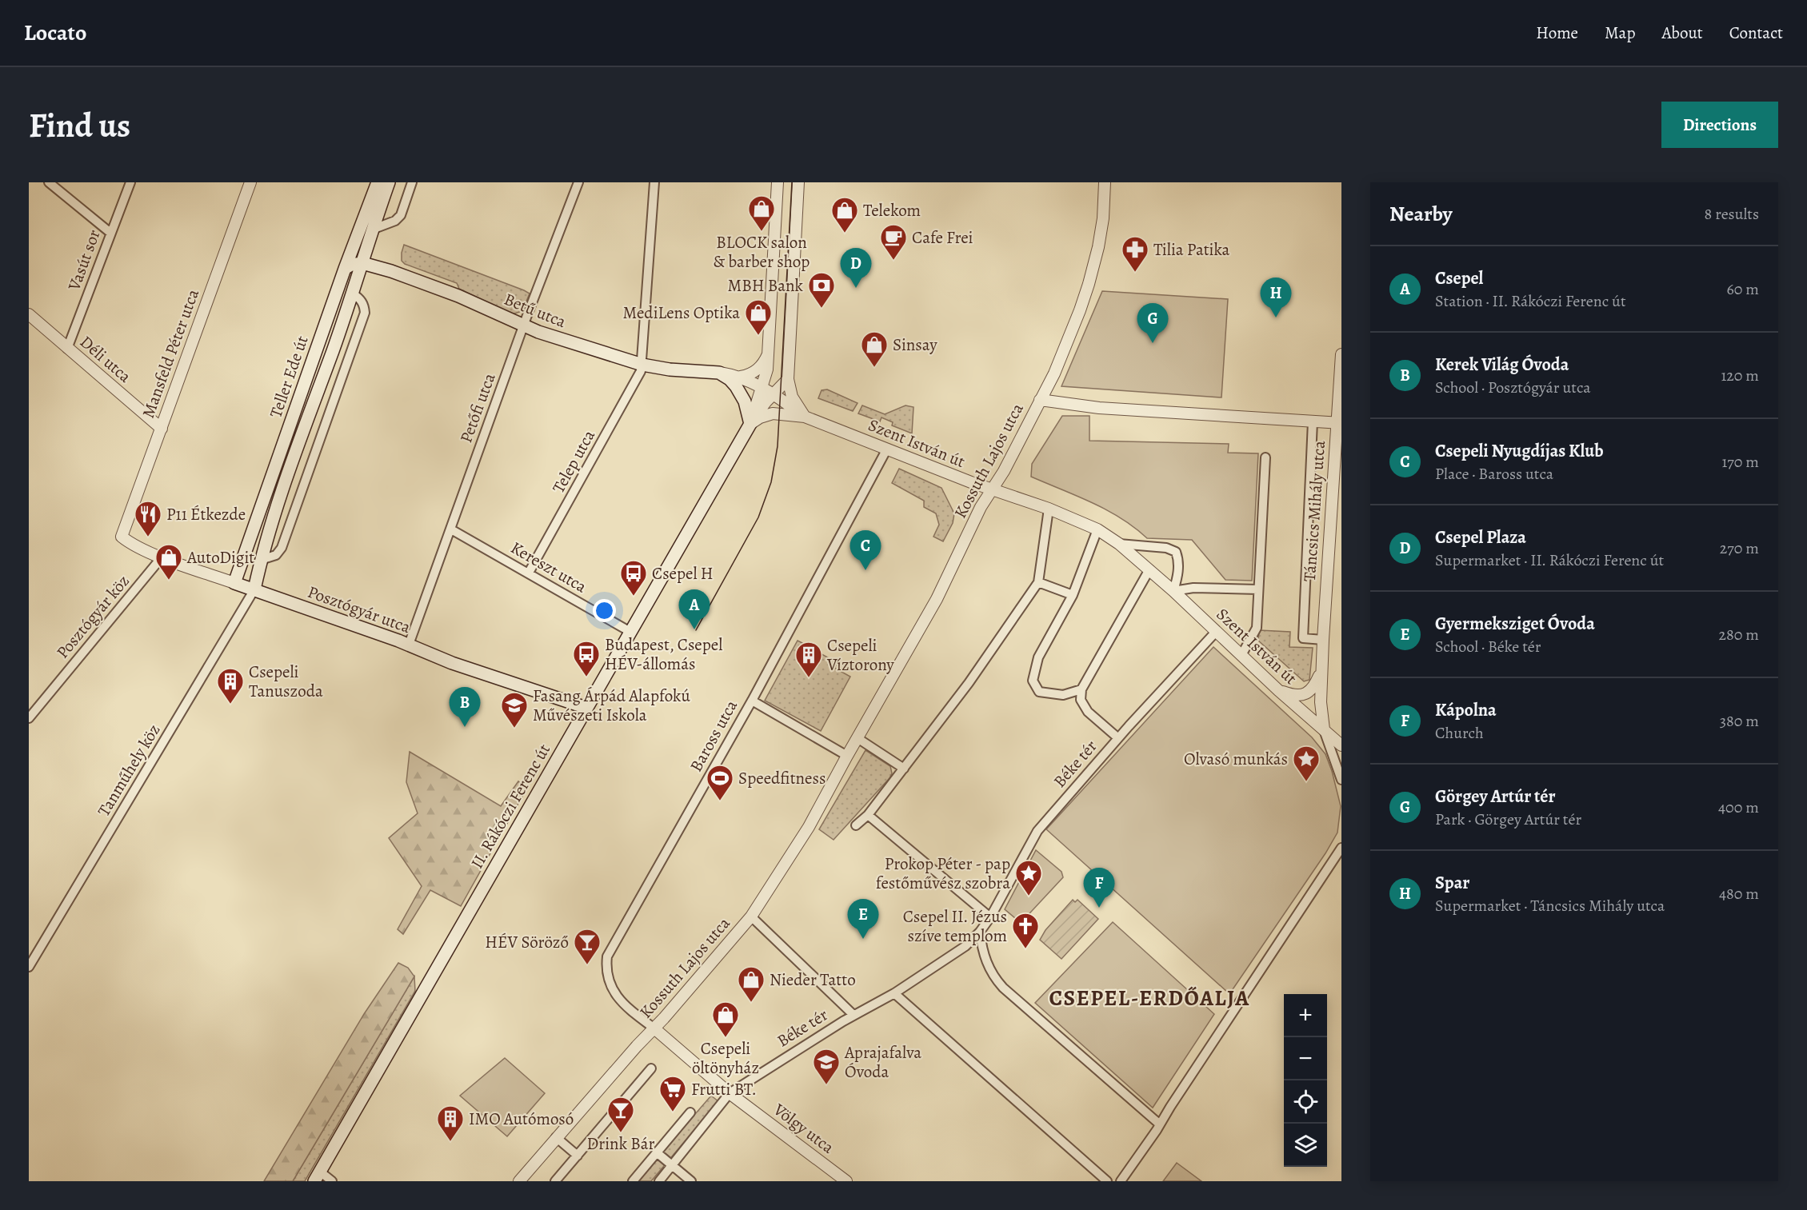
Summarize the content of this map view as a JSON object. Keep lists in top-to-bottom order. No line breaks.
{"streets":{"main road":["Betű utca","Teller Ede út","Posztógyár utca","II. Rákóczi Ferenc út"],"street":["Vasút sor","Mansfeld Péter utca","Déli utca","Petőfi utca","Szent István út","Kossuth Lajos utca","Telep utca","Táncsics Mihály utca","Kereszt utca","Posztógyár köz","Baross utca","Béke tér","Tanműhely köz","Völgy utca"]},"crossings":[["Vasút sor","Déli utca"],["Betű utca","Teller Ede út"],["Betű utca","Petőfi utca"],["Betű utca","Szent István út"],["Betű utca","Telep utca"],["Betű utca","II. Rákóczi Ferenc út"],["Mansfeld Péter utca","Déli utca"],["Mansfeld Péter utca","Posztógyár utca"],["Teller Ede út","Posztógyár utca"],["Teller Ede út","Tanműhely köz"],["Petőfi utca","Kereszt utca"],["Petőfi utca","Posztógyár utca"],["Szent István út","Kossuth Lajos utca"],["Szent István út","Táncsics Mihály utca"],["Szent István út","Baross utca"],["Szent István út","Béke tér"],["Szent István út","II. Rákóczi Ferenc út"],["Kossuth Lajos utca","Baross utca"],["Kossuth Lajos utca","Völgy utca"],["Telep utca","Kereszt utca"],["Kereszt utca","II. Rákóczi Ferenc út"],["Posztógyár utca","Posztógyár köz"],["Posztógyár utca","Tanműhely köz"],["Posztógyár utca","II. Rákóczi Ferenc út"],["Baross utca","Völgy utca"],["Béke tér","Völgy utca"]],"districts":["CSEPEL-ERDŐALJA"],"places":{"shop":["BLOCK salon & barber shop","Telekom","MediLens Optika","Sinsay","AutoDigit","Nieder Tatto","Csepeli öltönyház"],"cafe":["Cafe Frei"],"pharmacy":["Tilia Patika"],"bank":["MBH Bank"],"restaurant":["P11 Étkezde"],"bus stop":["Csepel H","Budapest, Csepel HÉV-állomás"],"building":["Csepeli Víztorony","Csepeli Tanuszoda","IMO Autómosó"],"school or university":["Fasang Árpád Alapfokú Művészeti Iskola","Aprajafalva Óvoda"],"place":["Olvasó munkás","Prokop Péter - pap festőművész szobra"],"sports":["Speedfitness"],"church":["Csepel II. Jézus szíve templom"],"bar":["HÉV Söröző","Drink Bár"],"supermarket":["Frutti BT."]},"page":{"header":"Locato","nav":["Home","Map","About","Contact"],"buttons":"Directions","title":"Find us","heading":["Nearby","8 results"],"list":[{"mark":"A","name":"Csepel","note":"Station · II. Rákóczi Ferenc út","value":"60 m"},{"mark":"B","name":"Kerek Világ Óvoda","note":"School · Posztógyár utca","value":"120 m"},{"mark":"C","name":"Csepeli Nyugdíjas Klub","note":"Place · Baross utca","value":"170 m"},{"mark":"D","name":"Csepel Plaza","note":"Supermarket · II. Rákóczi Ferenc út","value":"270 m"},{"mark":"E","name":"Gyermeksziget Óvoda","note":"School · Béke tér","value":"280 m"},{"mark":"F","name":"Kápolna","note":"Church","value":"380 m"},{"mark":"G","name":"Görgey Artúr tér","note":"Park · Görgey Artúr tér","value":"400 m"},{"mark":"H","name":"Spar","note":"Supermarket · Táncsics Mihály utca","value":"480 m"}],"pins":["D","H","G","C","A","B","F","E"],"map_buttons":["+","−"]}}
